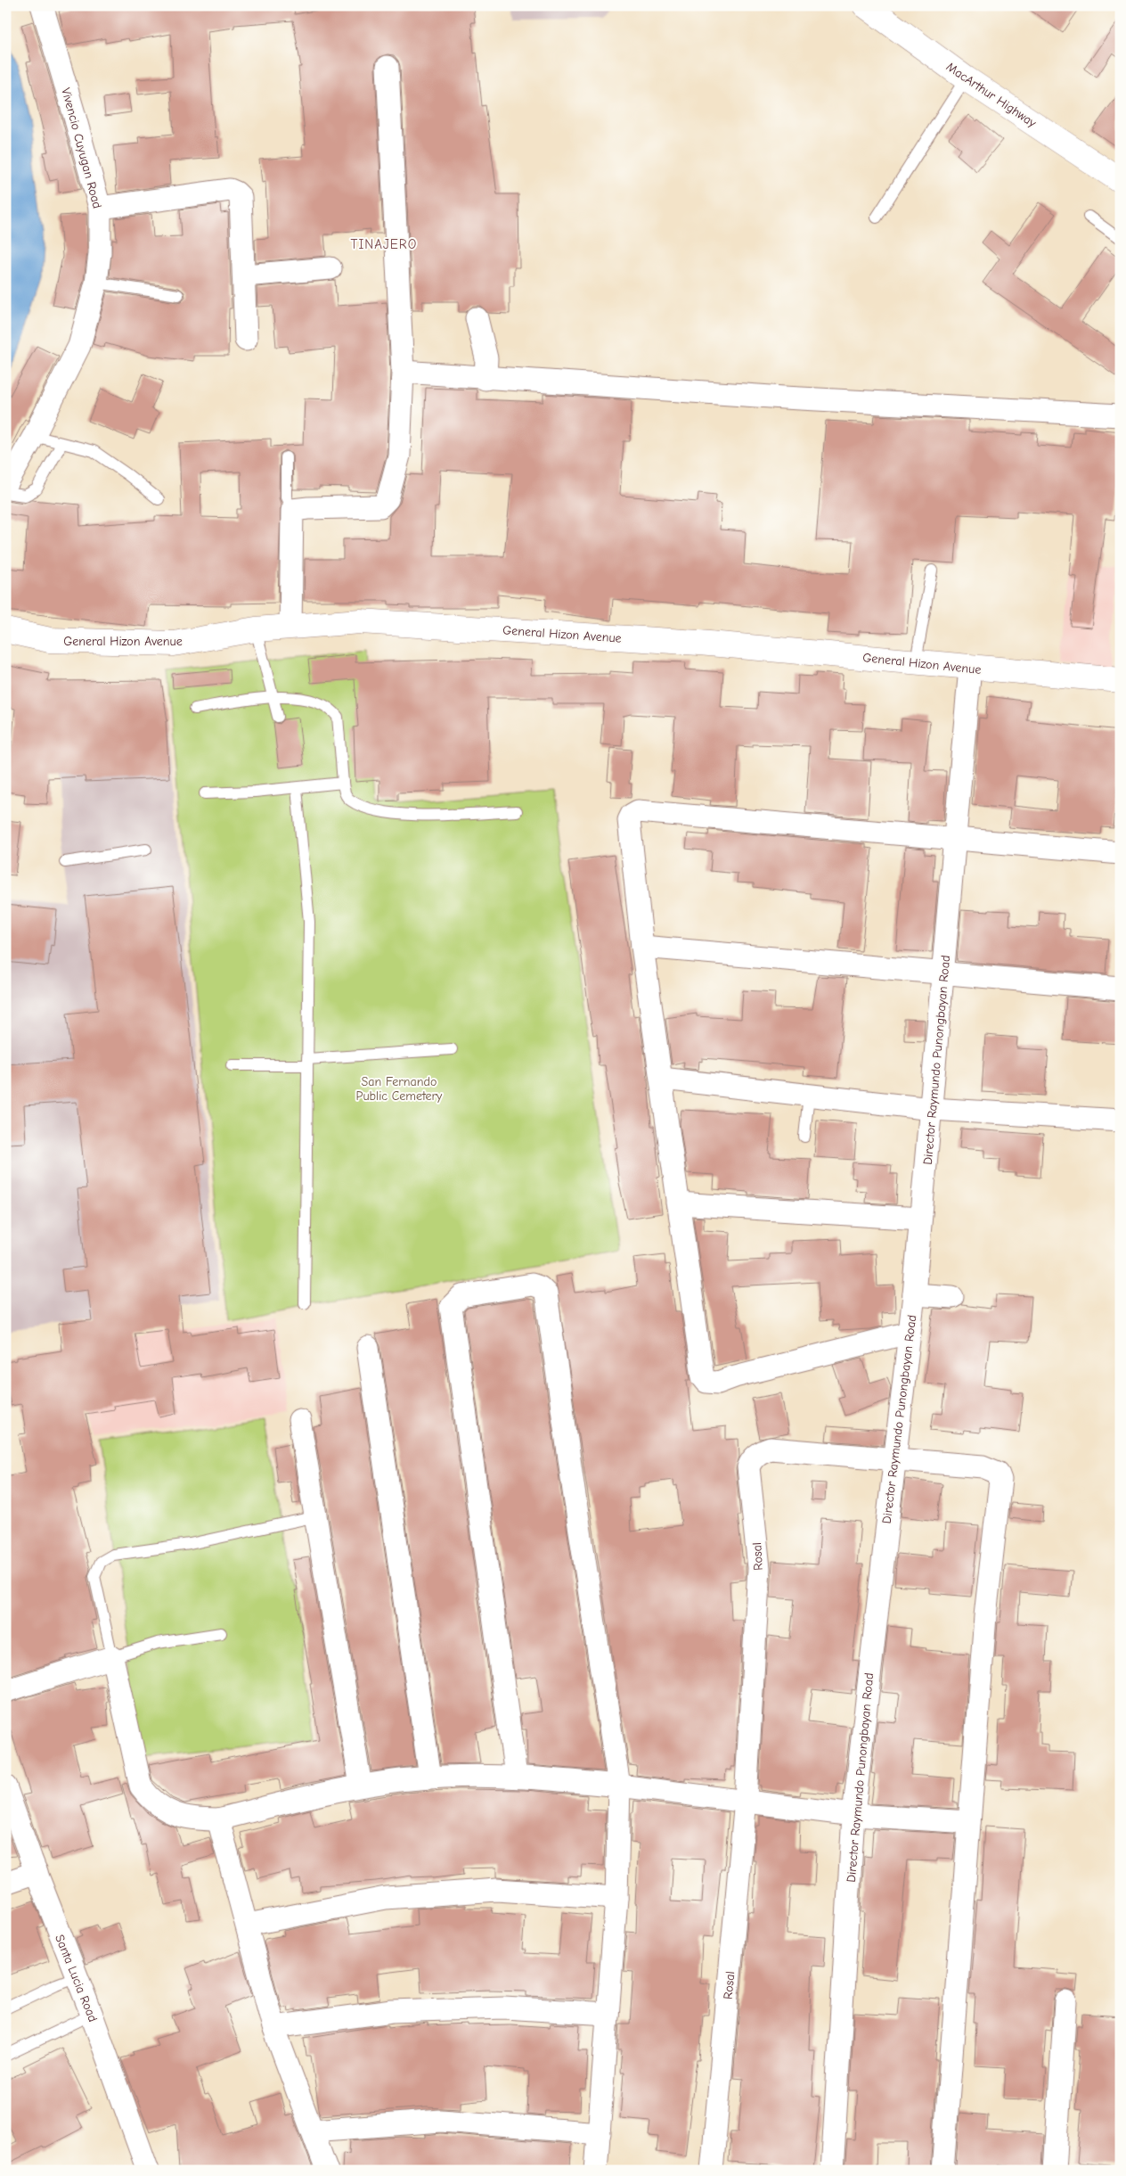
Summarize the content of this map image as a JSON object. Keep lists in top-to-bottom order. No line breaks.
{"streets":{"main road":["MacArthur Highway","General Hizon Avenue"],"street":["Vivencio Cuyugan Road","Director Raymundo Punongbayan Road","Rosal","Santa Lucia Road"]},"crossings":[["General Hizon Avenue","Director Raymundo Punongbayan Road"],["Director Raymundo Punongbayan Road","Rosal"]],"districts":["TINAJERO"],"parks":["San Fernando Public Cemetery"]}
